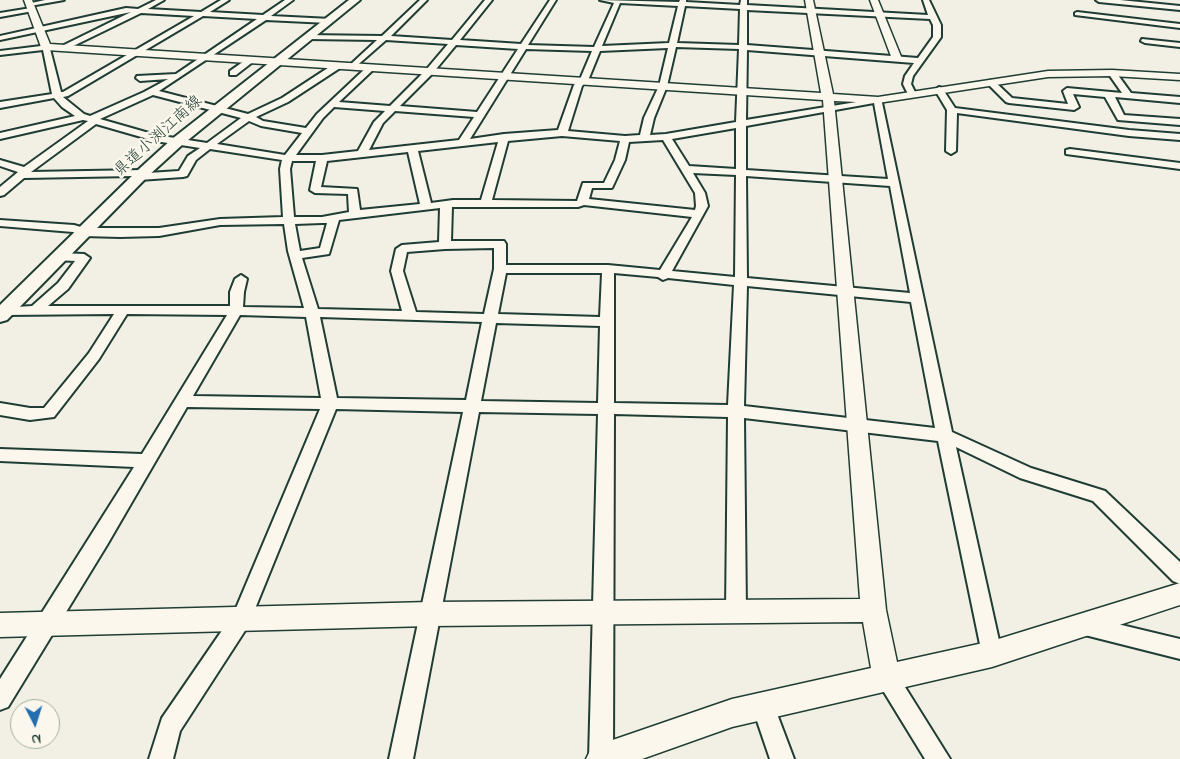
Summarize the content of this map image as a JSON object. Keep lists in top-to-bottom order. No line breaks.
{"streets":{"main road":["県道小渕江南線"]},"north":"bottom"}
